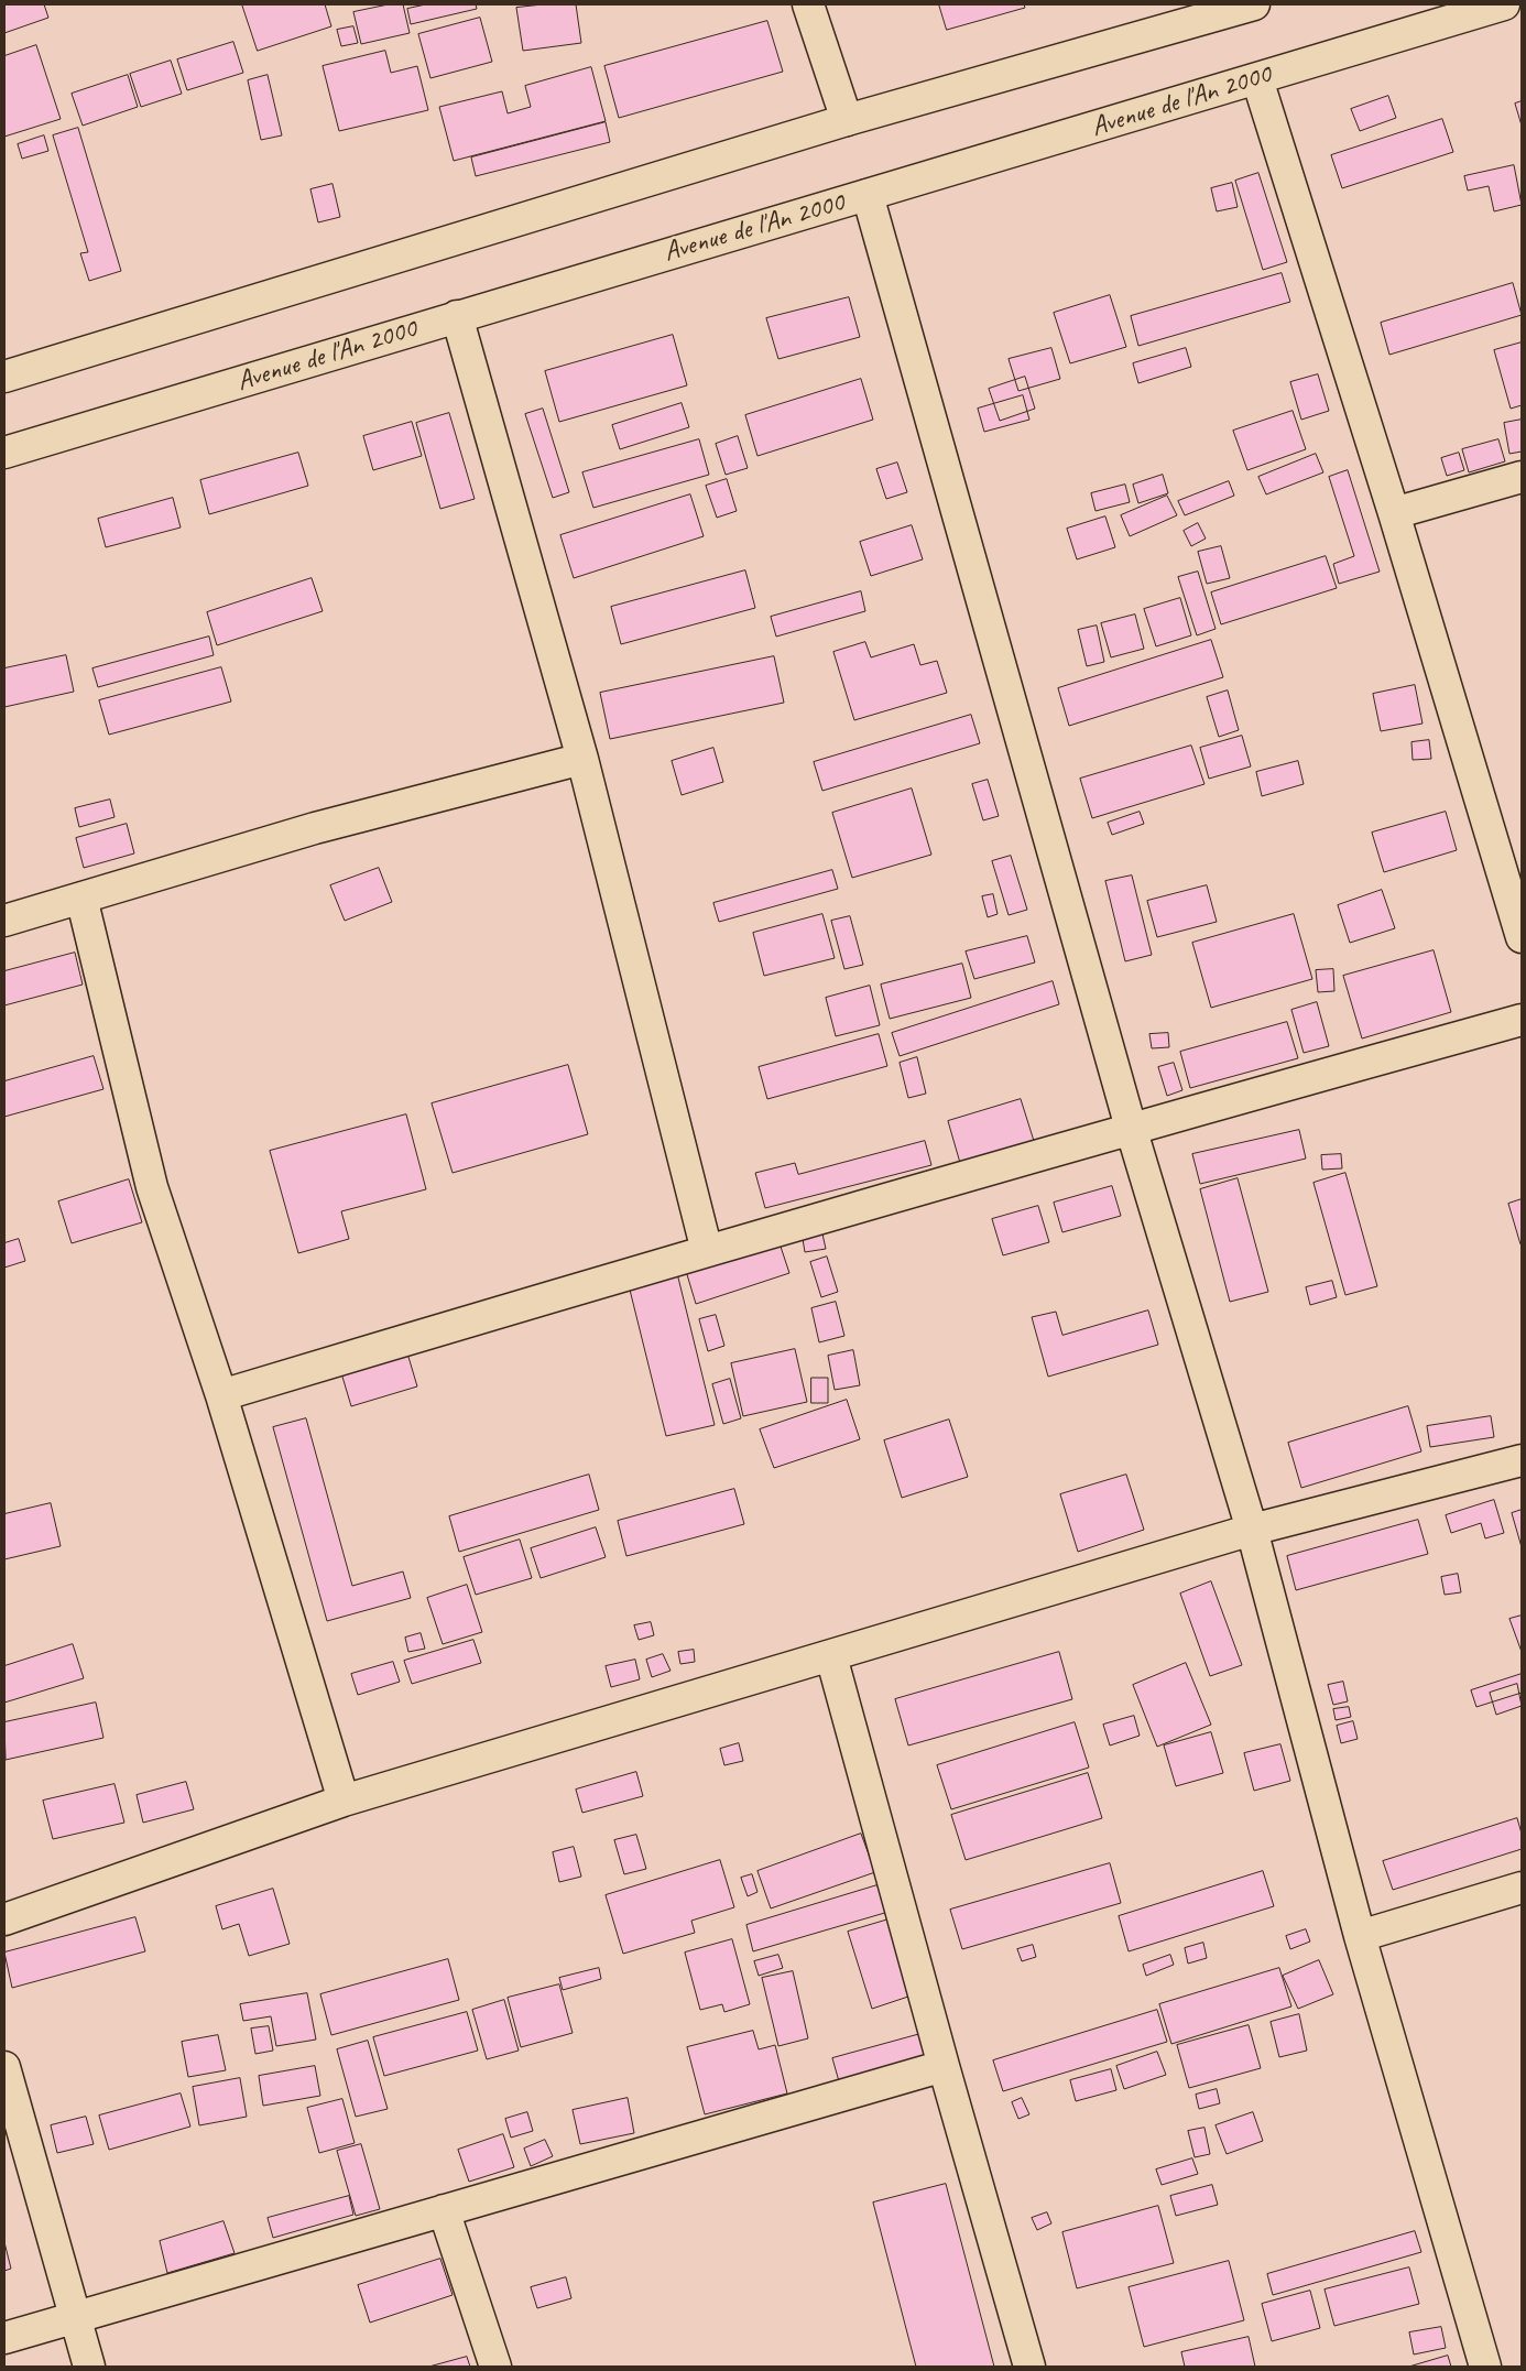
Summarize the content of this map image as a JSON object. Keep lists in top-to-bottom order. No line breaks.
{"streets":{"street":["Avenue de l'An 2000"]}}
